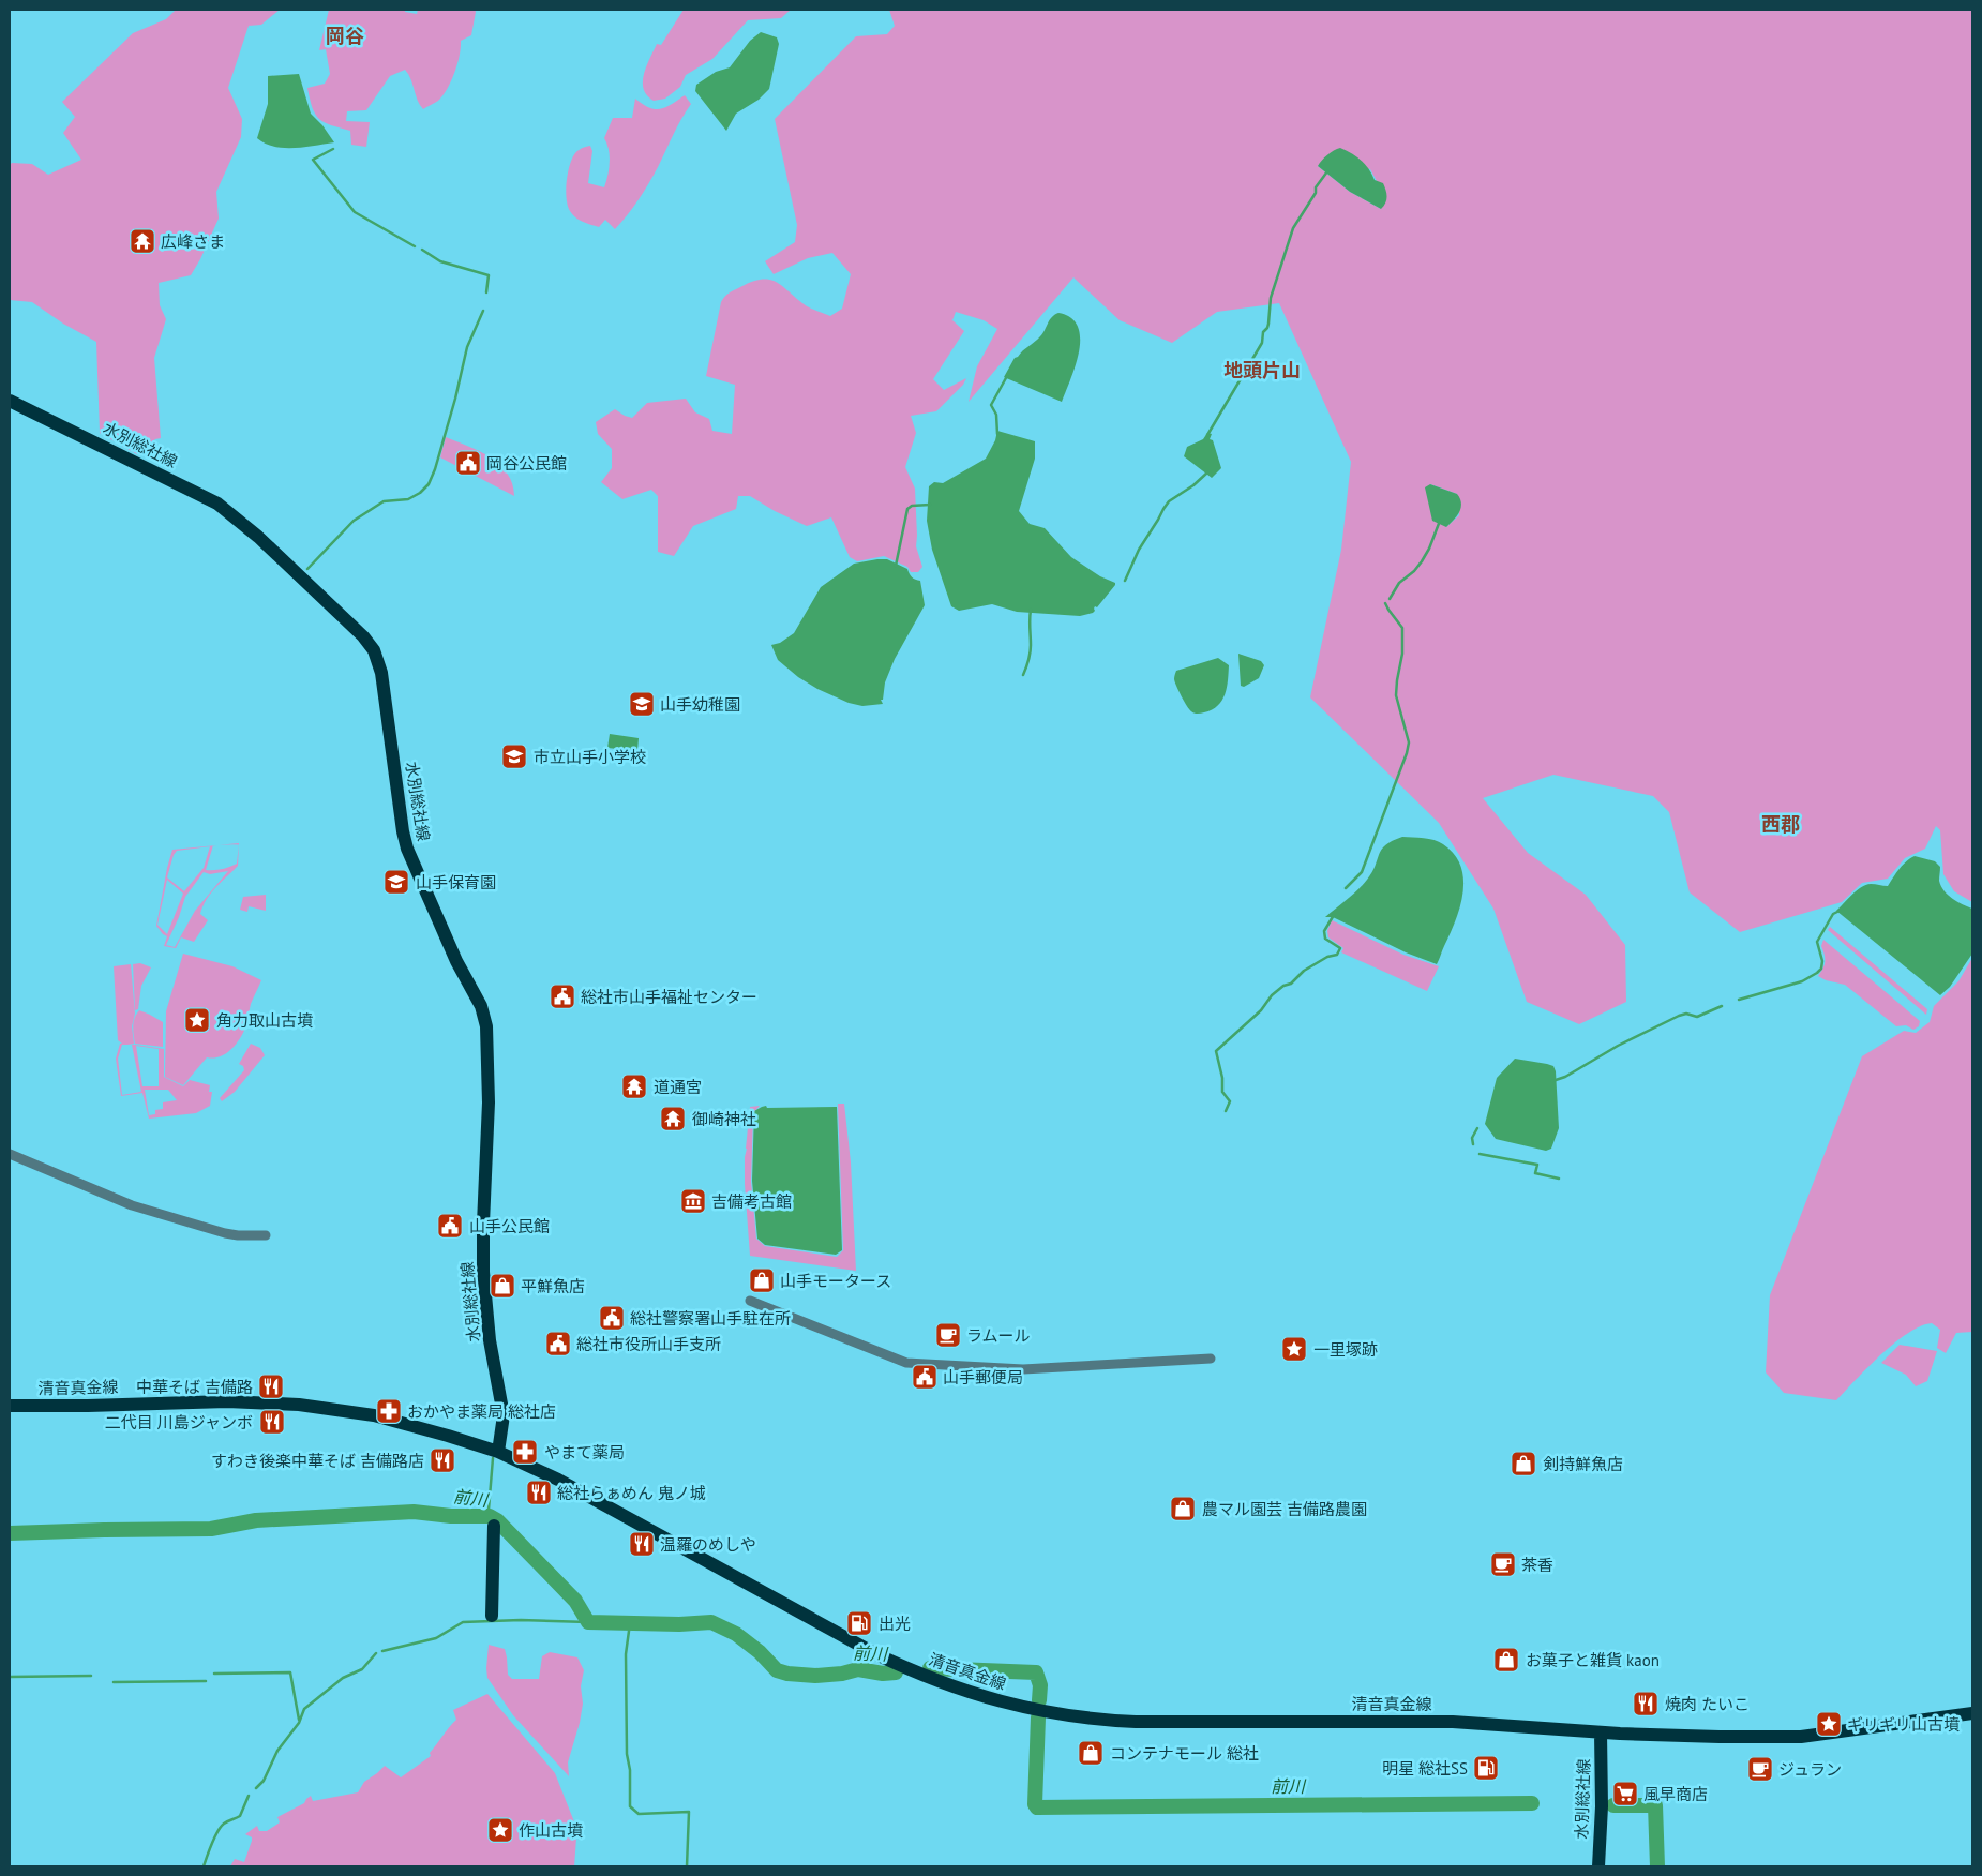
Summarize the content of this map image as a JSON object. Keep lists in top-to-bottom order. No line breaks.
{"streets":{"main road":["水別総社線","清音真金線"]},"crossings":[["水別総社線","清音真金線"]],"districts":["岡谷","地頭片山","西郡"],"water":["前川"],"places":{"temple":["広峰さま","道通宮","御崎神社"],"public building":["岡谷公民館","総社市山手福祉センター","山手公民館","総社警察署山手駐在所","総社市役所山手支所","山手郵便局"],"school or university":["山手幼稚園","市立山手小学校","山手保育園"],"place":["角力取山古墳","一里塚跡","ギリギリ山古墳","作山古墳"],"museum":["吉備考古館"],"shop":["山手モータース","平鮮魚店","剣持鮮魚店","農マル園芸 吉備路農園","お菓子と雑貨 kaon","コンテナモール 総社"],"cafe":["ラムール","茶香","ジュラン"],"restaurant":["中華そば 吉備路","二代目 川島ジャンボ","すわき後楽中華そば 吉備路店","総社らぁめん 鬼ノ城","温羅のめしや","焼肉 たいこ"],"pharmacy":["おかやま薬局 総社店","やまて薬局"],"fuel station":["出光","明星 総社SS"],"supermarket":["風早商店"]}}
